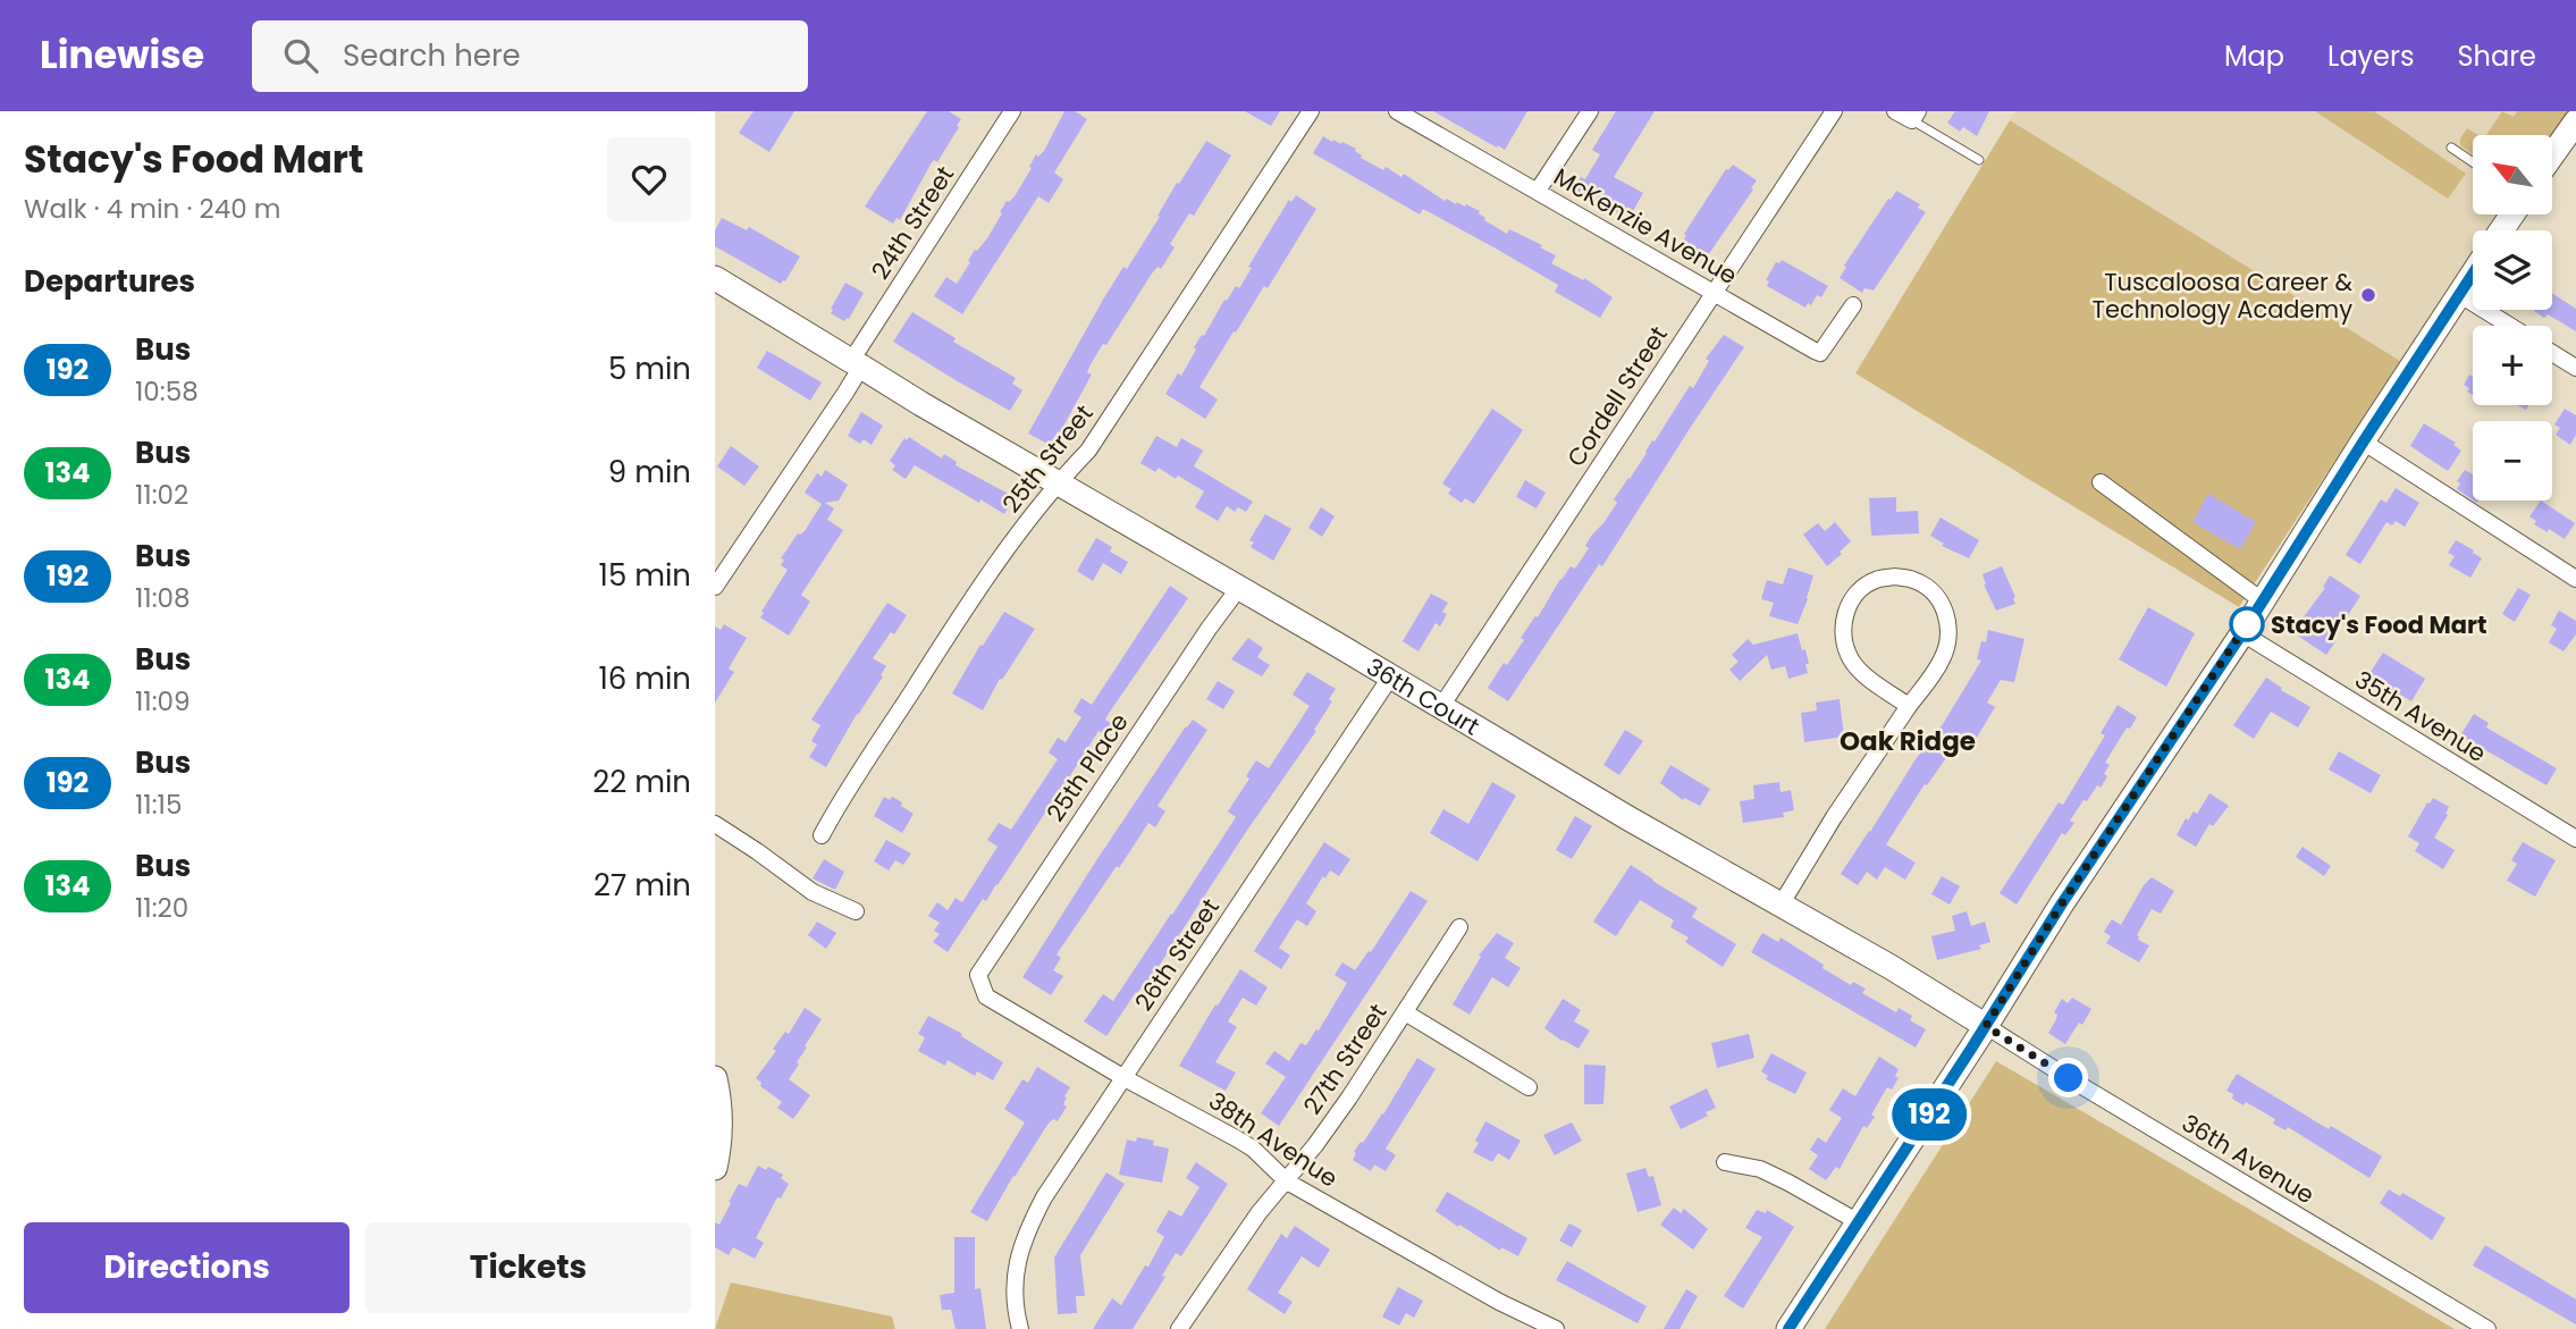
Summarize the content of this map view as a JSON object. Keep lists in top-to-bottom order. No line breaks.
{"streets":{"street":["24th Street","McKenzie Avenue","Cordell Street","25th Street","36th Court","35th Avenue","25th Place","26th Street","27th Street","38th Avenue","36th Avenue"]},"crossings":[["24th Street","36th Court"],["McKenzie Avenue","Cordell Street"],["Cordell Street","36th Court"],["25th Street","36th Court"],["36th Court","25th Place"],["36th Court","26th Street"],["36th Court","36th Avenue"],["25th Place","38th Avenue"],["26th Street","38th Avenue"],["27th Street","38th Avenue"]],"districts":["Oak Ridge"],"places":["Tuscaloosa Career & Technology Academy","Stacy's Food Mart"],"lines":["bus line 192"],"north":"top left","page":{"header":"Linewise","search":"Search here","nav":["Map","Layers","Share"],"heading":[["Stacy's Food Mart","Walk · 4 min · 240 m"],"Departures"],"on_map":"192","map_buttons":["+","−"],"list":[{"mark":"192","name":"Bus","note":"10:58","value":"5 min"},{"mark":"134","name":"Bus","note":"11:02","value":"9 min"},{"mark":"192","name":"Bus","note":"11:08","value":"15 min"},{"mark":"134","name":"Bus","note":"11:09","value":"16 min"},{"mark":"192","name":"Bus","note":"11:15","value":"22 min"},{"mark":"134","name":"Bus","note":"11:20","value":"27 min"}],"buttons":["Directions","Tickets"]}}
